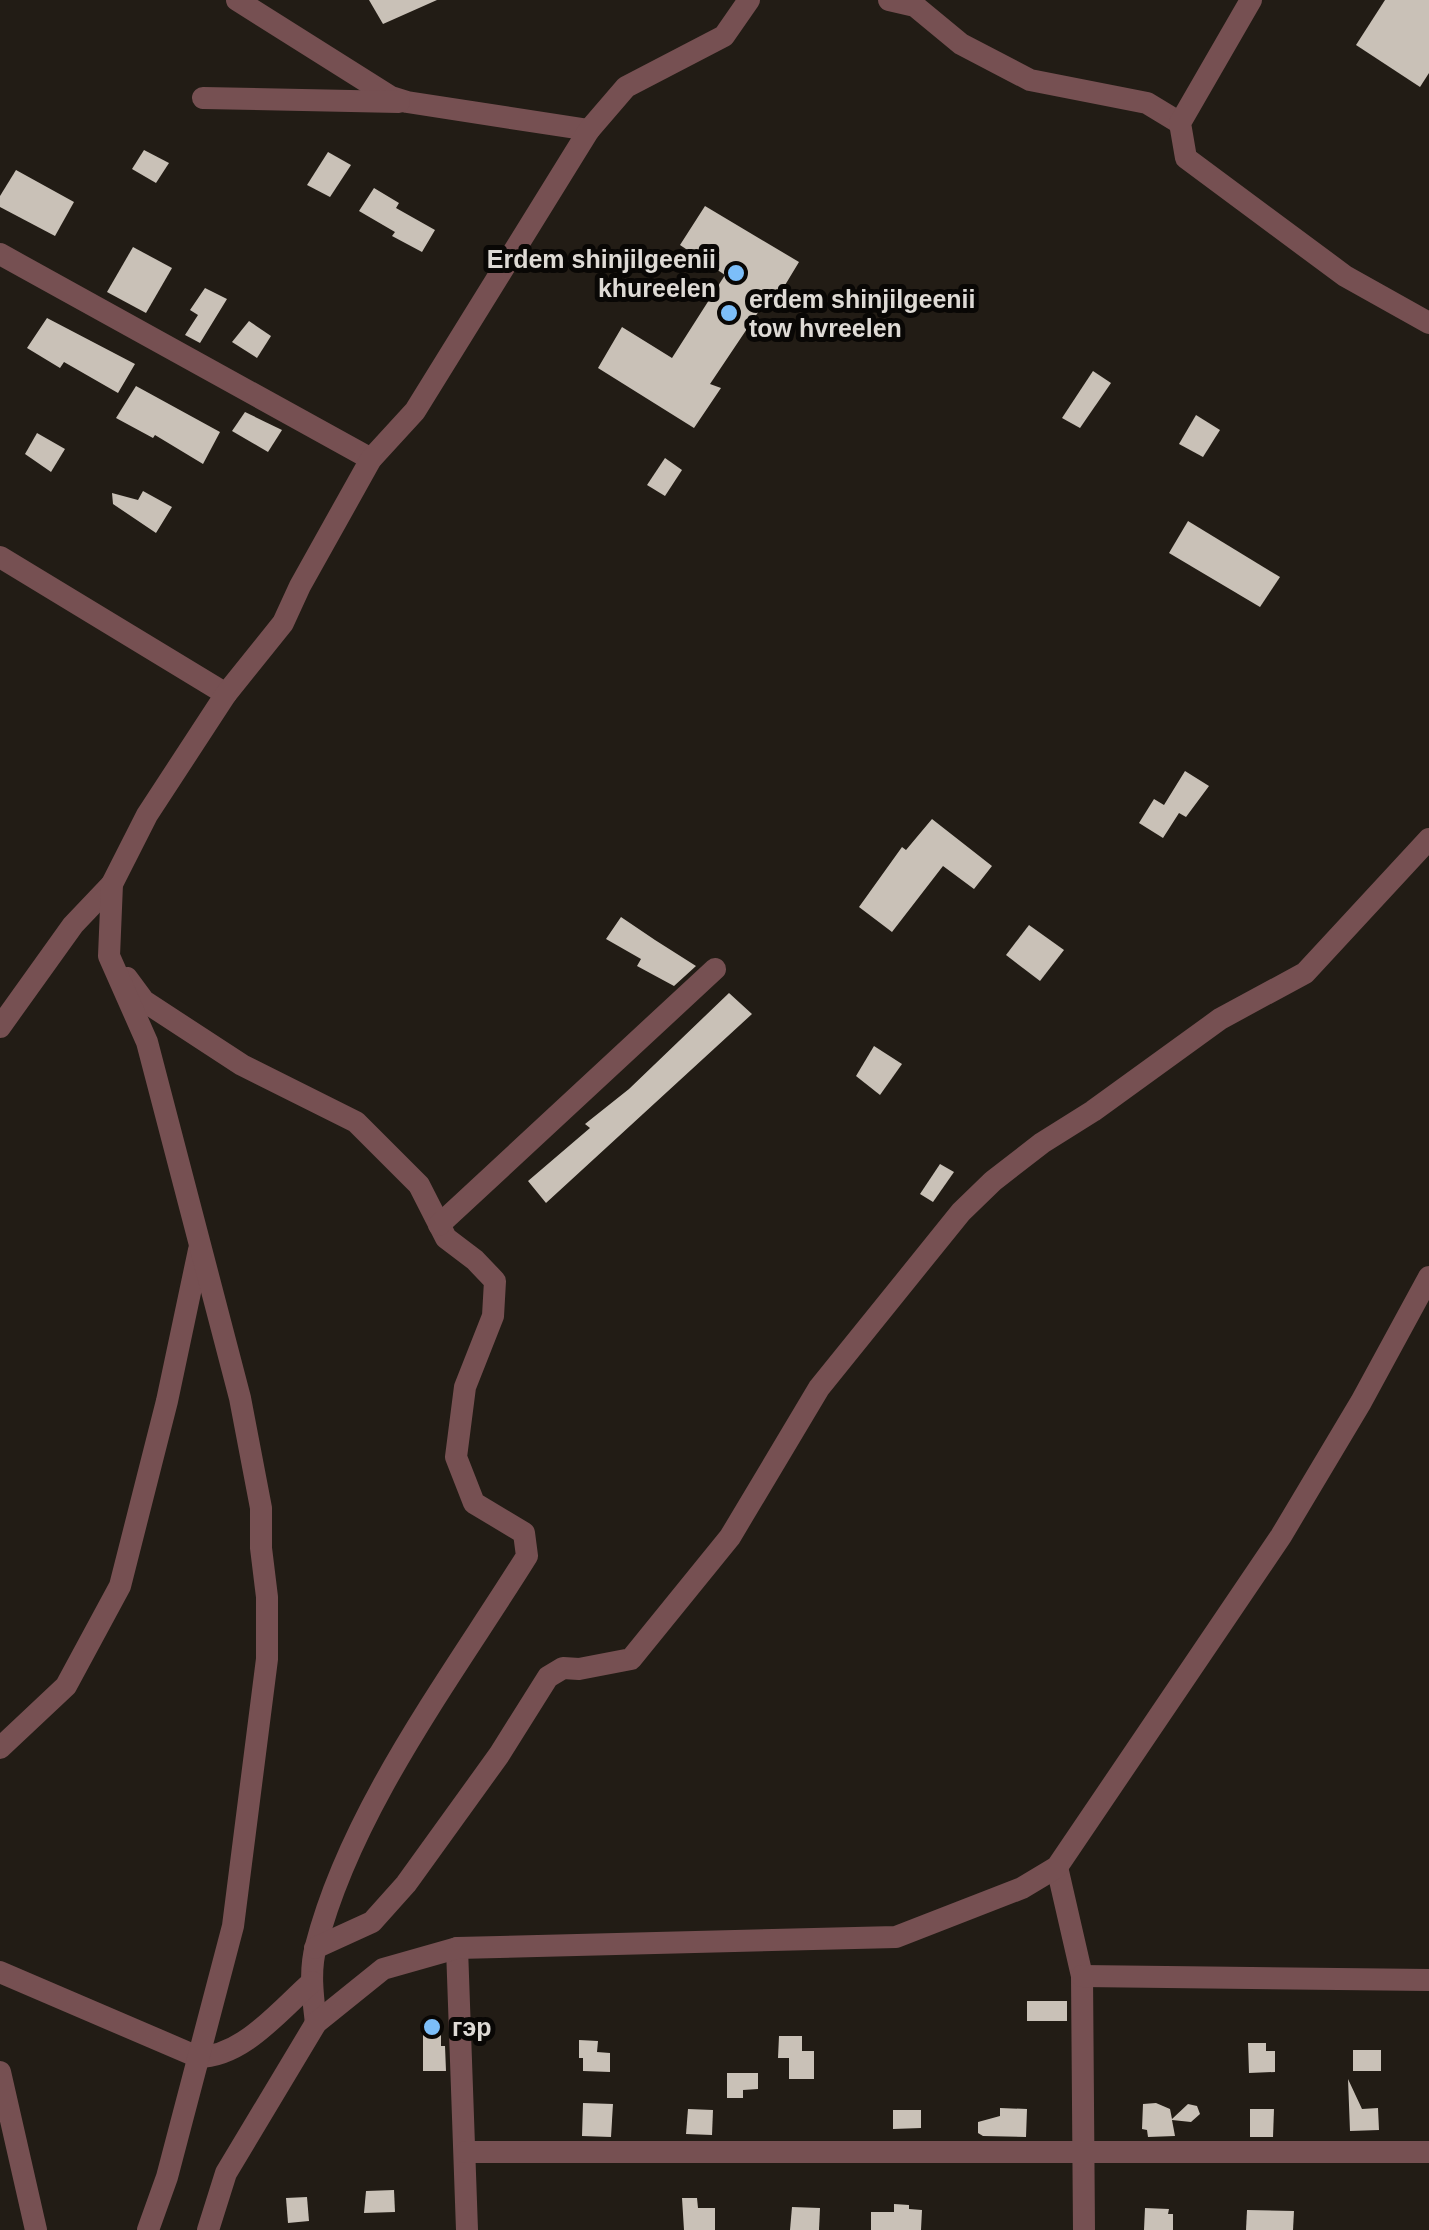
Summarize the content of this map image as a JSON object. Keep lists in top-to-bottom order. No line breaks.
{"places":["Erdem shinjilgeenii khureelen","erdem shinjilgeenii tow hvreelen","гэр"]}
